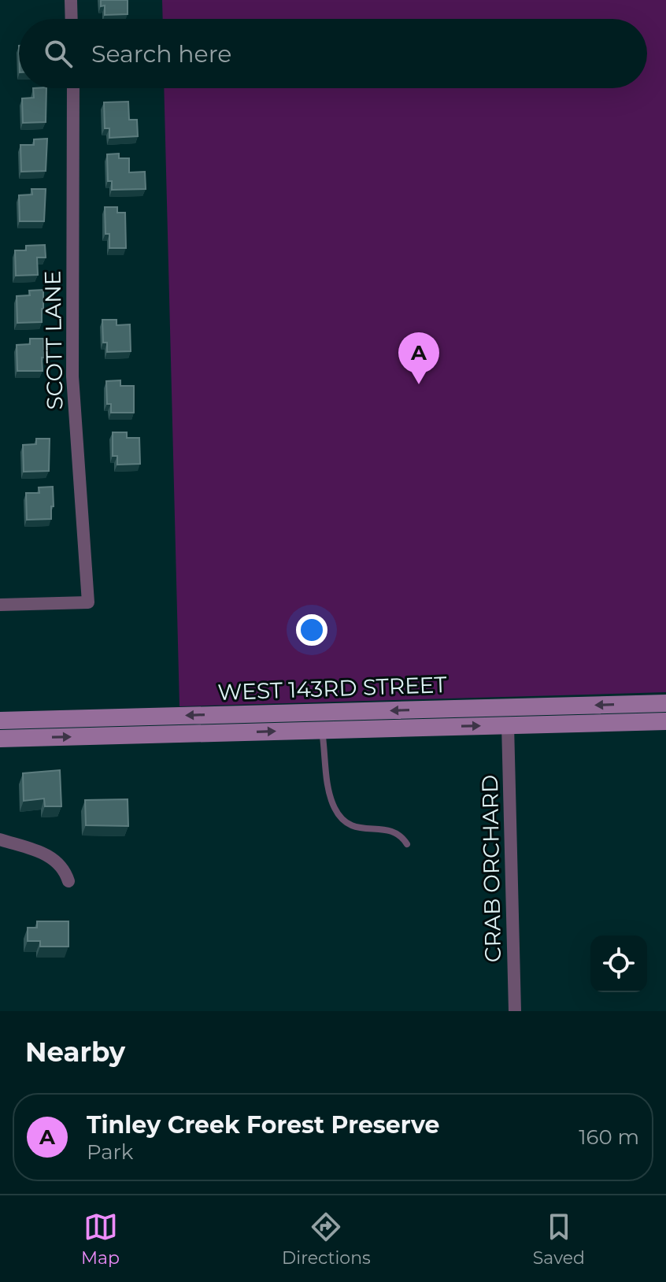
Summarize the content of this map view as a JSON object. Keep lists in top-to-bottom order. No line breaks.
{"streets":{"main road":["WEST 143RD STREET"],"street":["SCOTT LANE","CRAB ORCHARD"]},"crossings":[["WEST 143RD STREET","CRAB ORCHARD"]],"page":{"search":"Search here","pins":"A","heading":"Nearby","list":[{"mark":"A","name":"Tinley Creek Forest Preserve","note":"Park","value":"160 m"}],"nav":["Map","Directions","Saved"]}}
